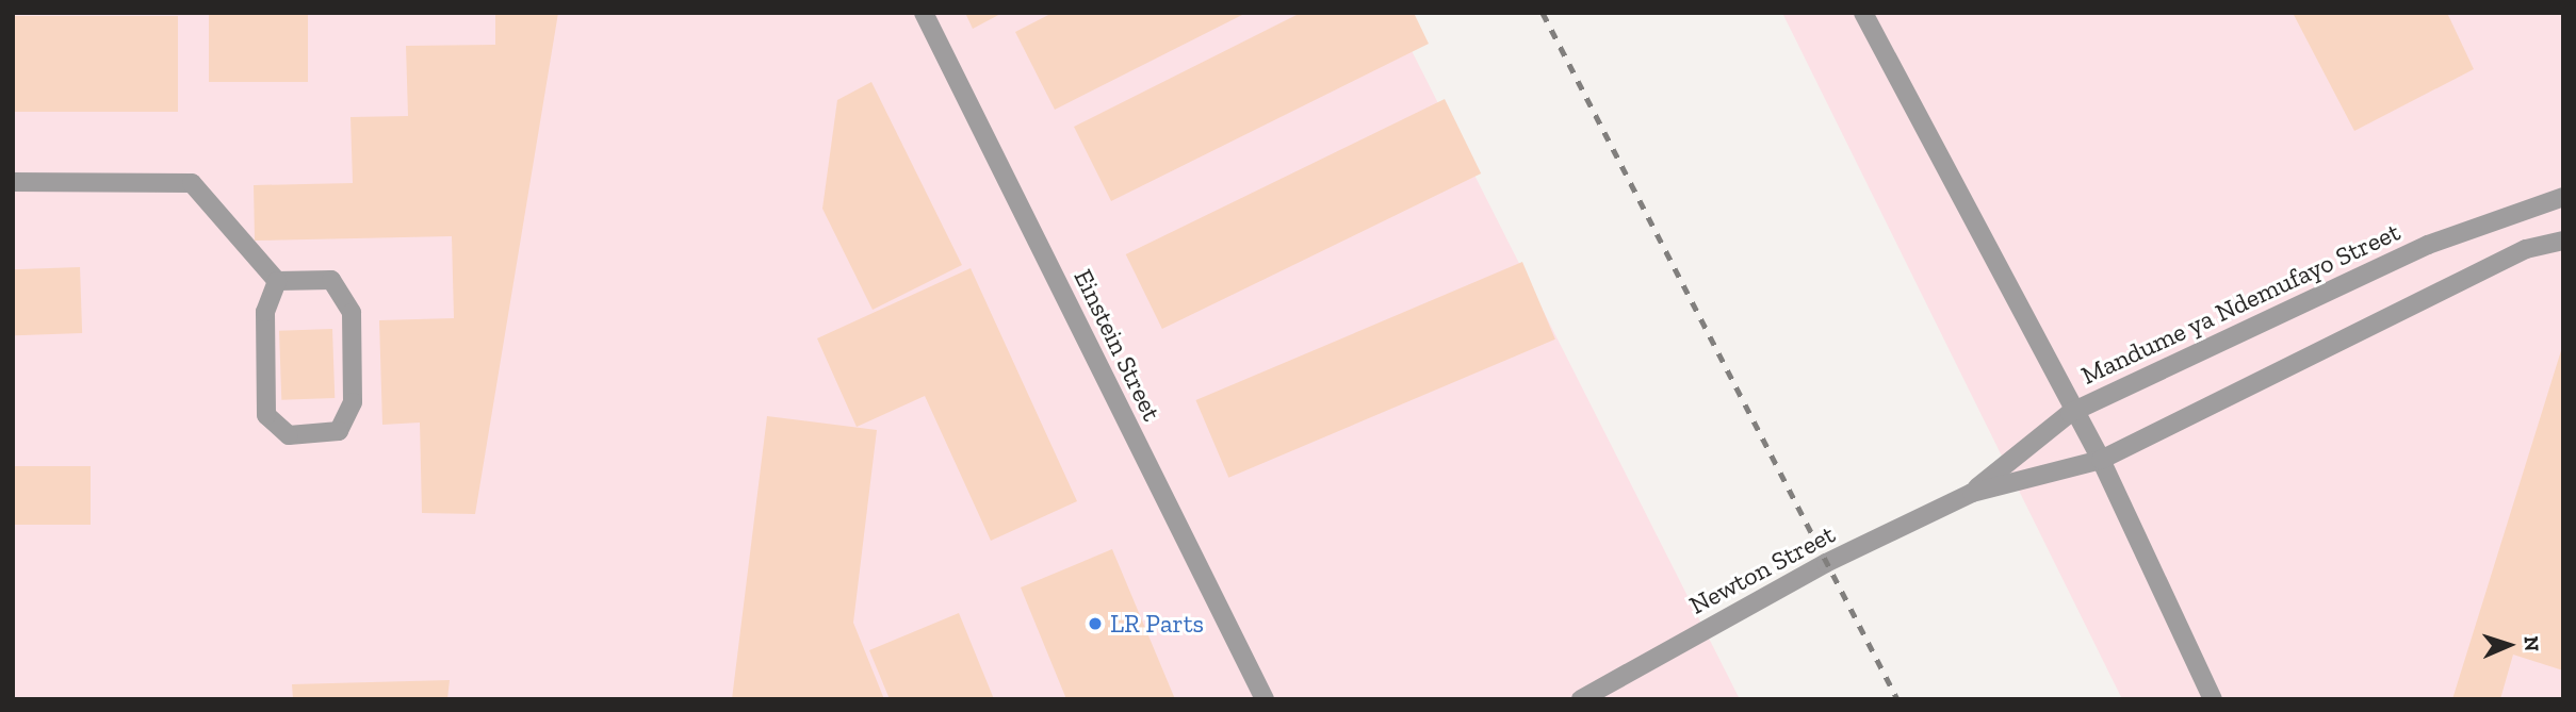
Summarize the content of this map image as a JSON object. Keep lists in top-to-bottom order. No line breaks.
{"streets":{"street":["Mandume ya Ndemufayo Street","Einstein Street","Newton Street"]},"crossings":[["Mandume ya Ndemufayo Street","Newton Street"]],"places":["LR Parts"],"north":"right"}
